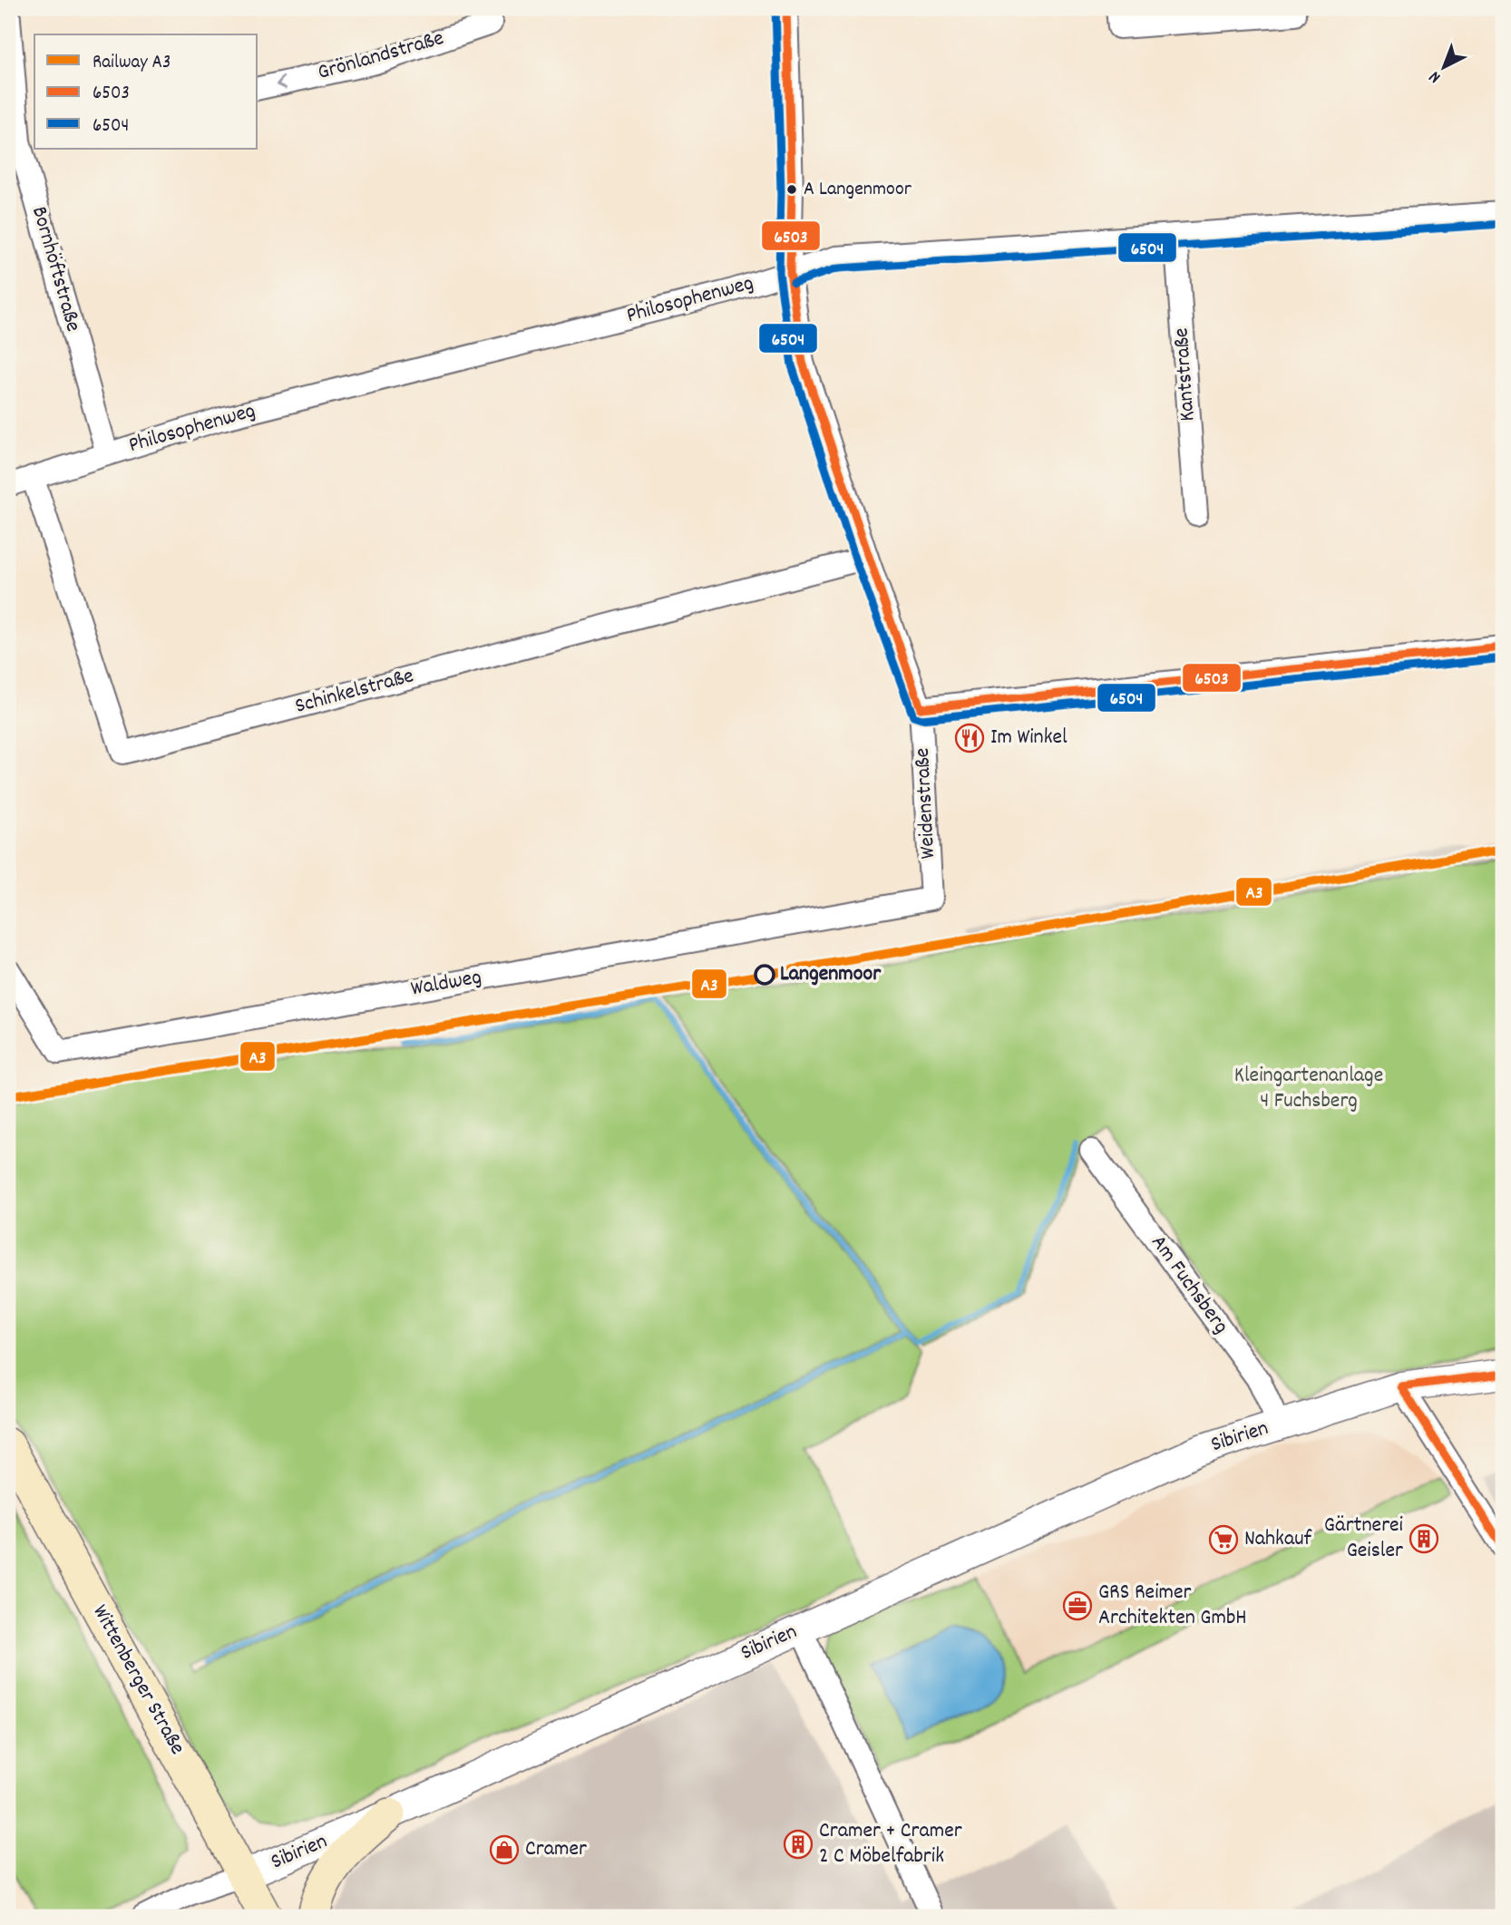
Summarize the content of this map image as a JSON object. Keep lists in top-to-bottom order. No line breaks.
{"streets":{"main road":["Wittenberger Straße"],"street":["Grönlandstraße","Bornhöftstraße","Philosophenweg","Kantstraße","Schinkelstraße","Weidenstraße","Waldweg","Am Fuchsberg","Sibirien"]},"crossings":[["Bornhöftstraße","Philosophenweg"],["Philosophenweg","Kantstraße"],["Philosophenweg","Schinkelstraße"],["Philosophenweg","Weidenstraße"],["Schinkelstraße","Weidenstraße"],["Weidenstraße","Waldweg"],["Am Fuchsberg","Sibirien"],["Sibirien","Wittenberger Straße"]],"one_way":["Grönlandstraße"],"parks":["Kleingartenanlage 4 Fuchsberg"],"places":{"other":["A Langenmoor","Langenmoor"],"restaurant":["Im Winkel"],"building":["Gärtnerei Geisler","Cramer + Cramer 2 C Möbelfabrik"],"supermarket":["Nahkauf"],"office":["GRS Reimer Architekten GmbH"],"shop":["Cramer"]},"lines":["transit line 6503","transit line 6504","rail line A3"],"legend":["Railway A3","6503","6504"],"north":"bottom left"}
